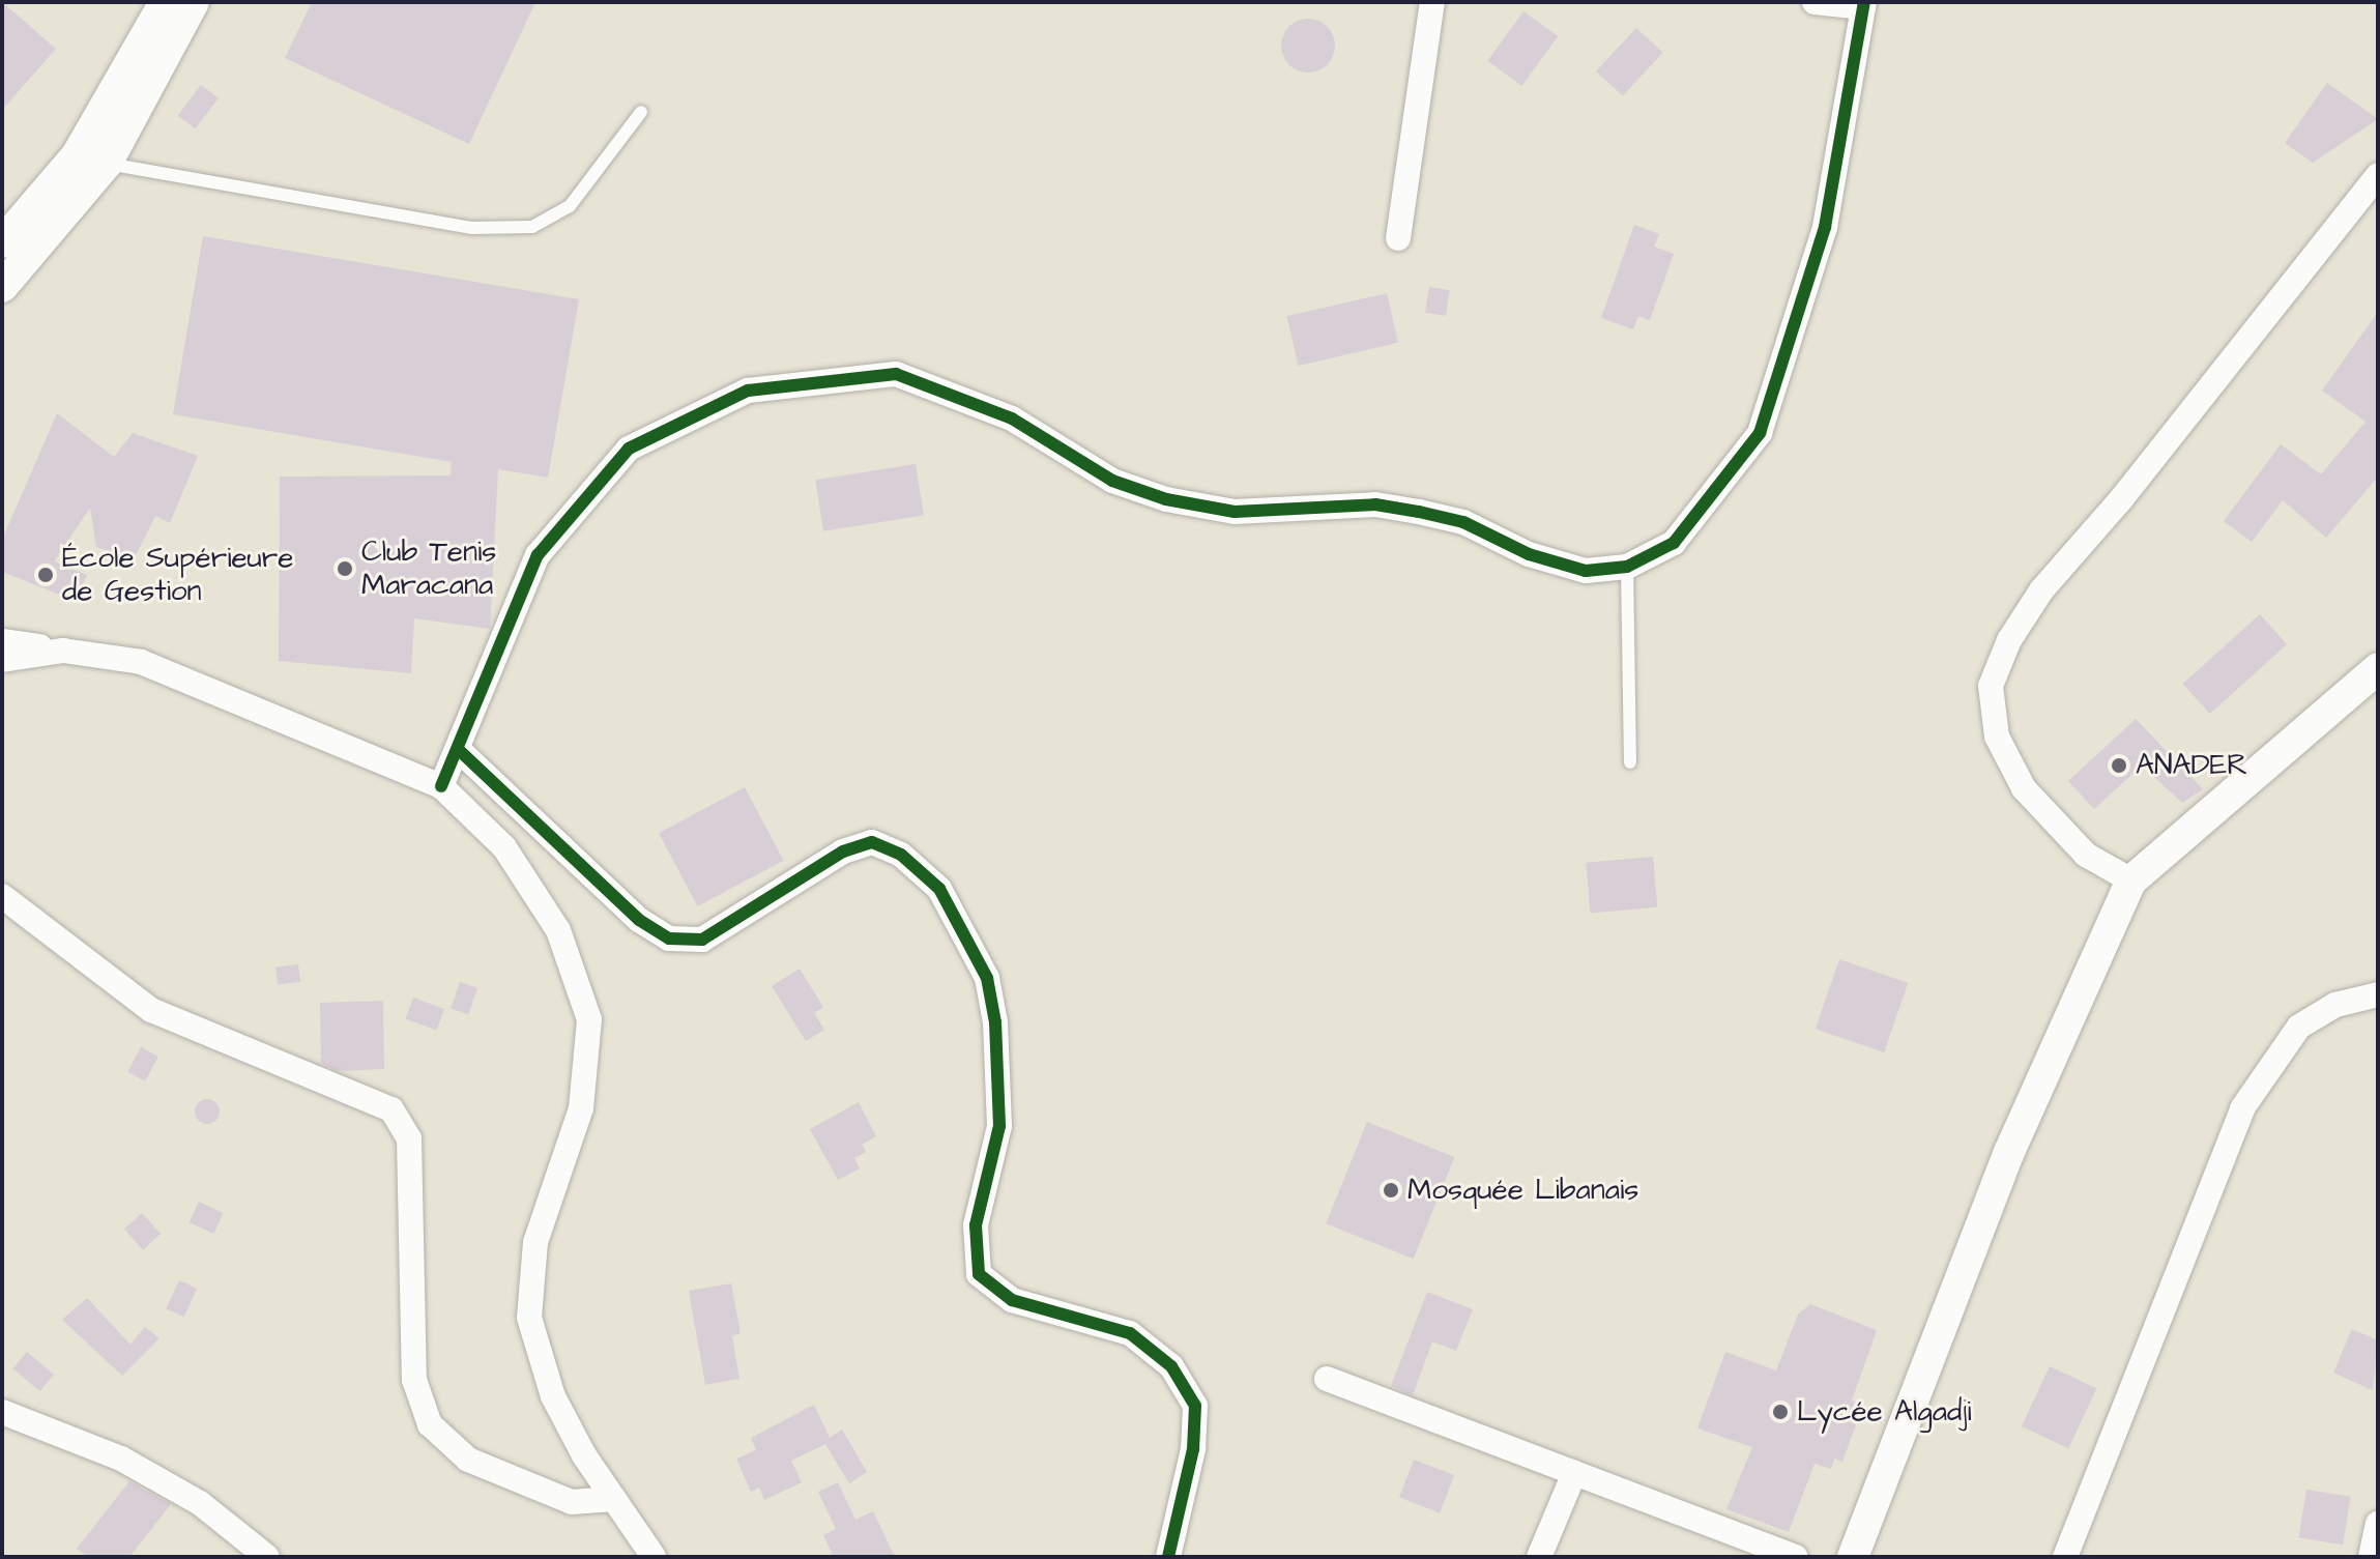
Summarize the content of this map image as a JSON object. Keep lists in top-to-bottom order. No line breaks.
{"places":["Club Tenis Maracana","École Supérieure de Gestion","ANADER","Mosquée Libanais","Lycée Algadji"]}
